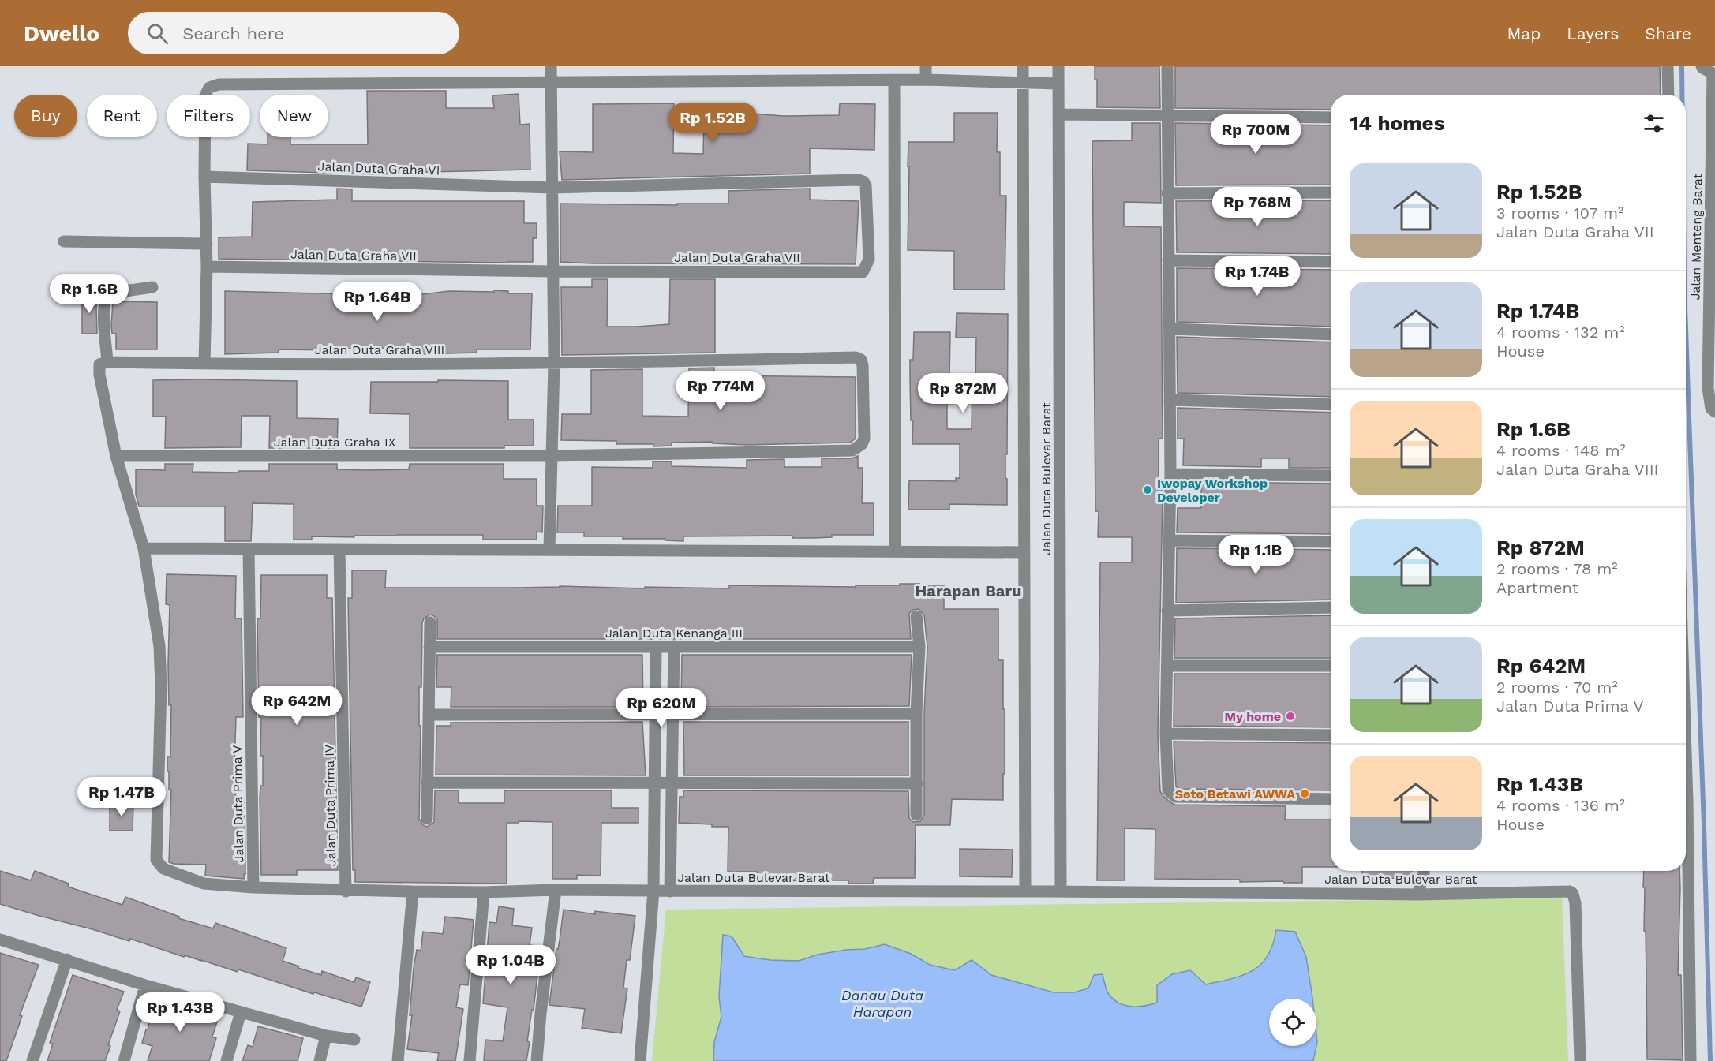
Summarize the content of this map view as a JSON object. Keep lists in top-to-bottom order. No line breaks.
{"streets":{"street":["Jalan Duta Graha VI","Jalan Menteng Barat","Jalan Duta Graha VII","Jalan Duta Graha VIII","Jalan Duta Graha IX","Jalan Duta Bulevar Barat","Jalan Duta Kenanga III","Jalan Duta Prima V","Jalan Duta Prima IV"]},"crossings":[["Jalan Duta Graha VI","Jalan Duta Graha VII"],["Jalan Duta Graha VIII","Jalan Duta Graha IX"],["Jalan Duta Graha VIII","Jalan Duta Bulevar Barat"],["Jalan Duta Graha IX","Jalan Duta Bulevar Barat"],["Jalan Duta Bulevar Barat","Jalan Duta Prima V"],["Jalan Duta Bulevar Barat","Jalan Duta Prima IV"]],"districts":["Harapan Baru"],"water":["Danau Duta Harapan"],"places":["Iwopay Workshop Developer","My home","Soto Betawi AWWA"],"page":{"header":"Dwello","search":"Search here","nav":["Map","Layers","Share"],"chip":["Buy","Rent","Filters","New"],"heading":"14 homes","price":["Rp 1.52B","Rp 700M","Rp 768M","Rp 1.74B","Rp 1.6B","Rp 1.64B","Rp 774M","Rp 872M","Rp 1.1B","Rp 642M","Rp 620M","Rp 1.47B","Rp 1.04B","Rp 1.43B"],"list":[{"name":"Rp 1.52B","note":"3 rooms · 107 m² · Jalan Duta Graha VII"},{"name":"Rp 1.74B","note":"4 rooms · 132 m² · House"},{"name":"Rp 1.6B","note":"4 rooms · 148 m² · Jalan Duta Graha VIII"},{"name":"Rp 872M","note":"2 rooms · 78 m² · Apartment"},{"name":"Rp 642M","note":"2 rooms · 70 m² · Jalan Duta Prima V"},{"name":"Rp 1.43B","note":"4 rooms · 136 m² · House"}]}}
